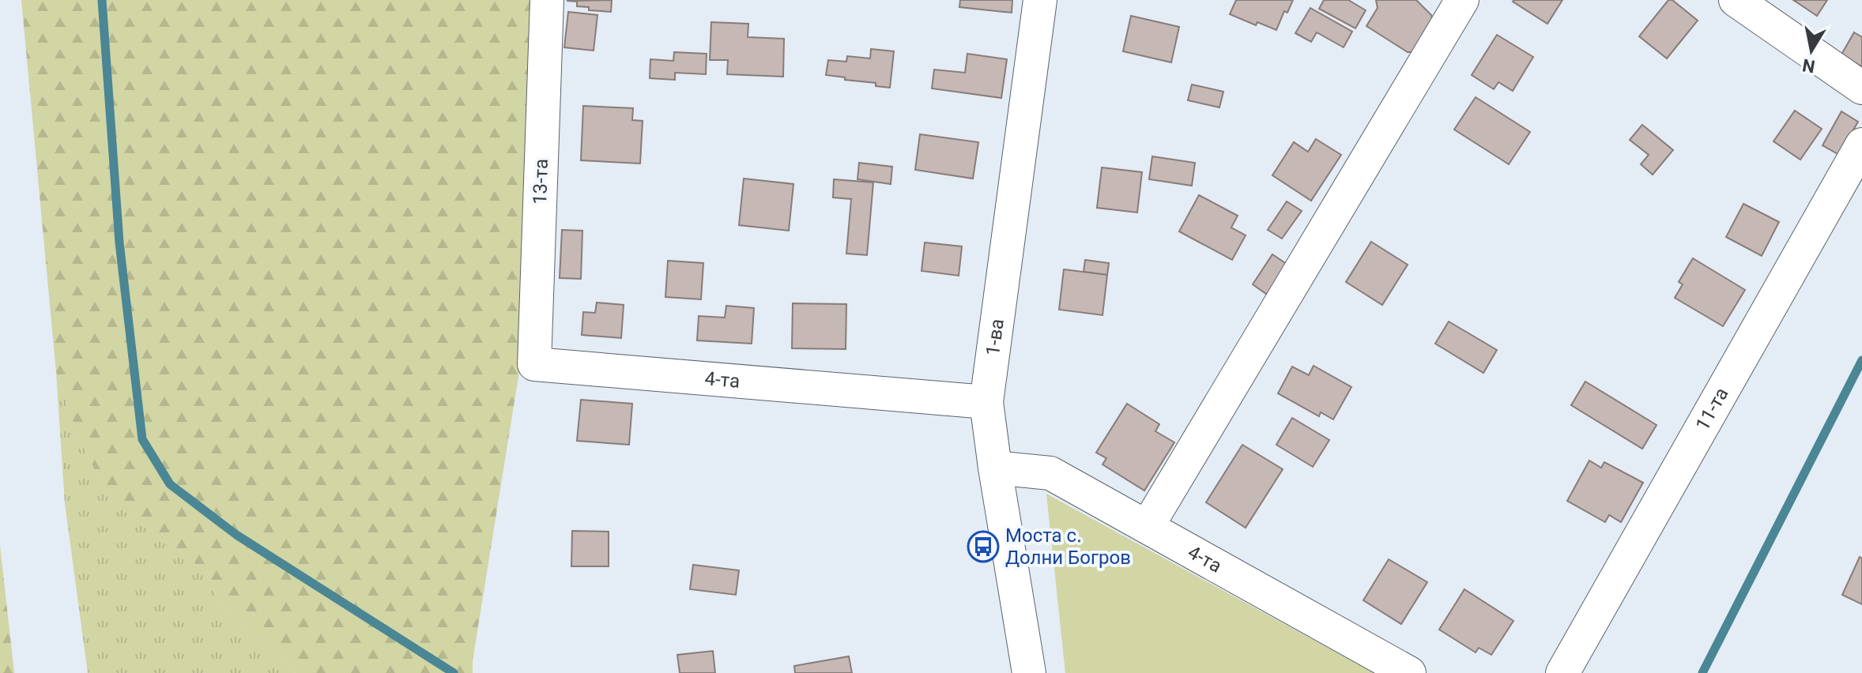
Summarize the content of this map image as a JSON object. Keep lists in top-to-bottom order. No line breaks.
{"streets":{"street":["13-та","1-ва","4-та","11-та"]},"crossings":[["13-та","4-та"],["1-ва","4-та"]],"places":{"bus stop":["Моста с. Долни Богров"]},"north":"bottom"}
